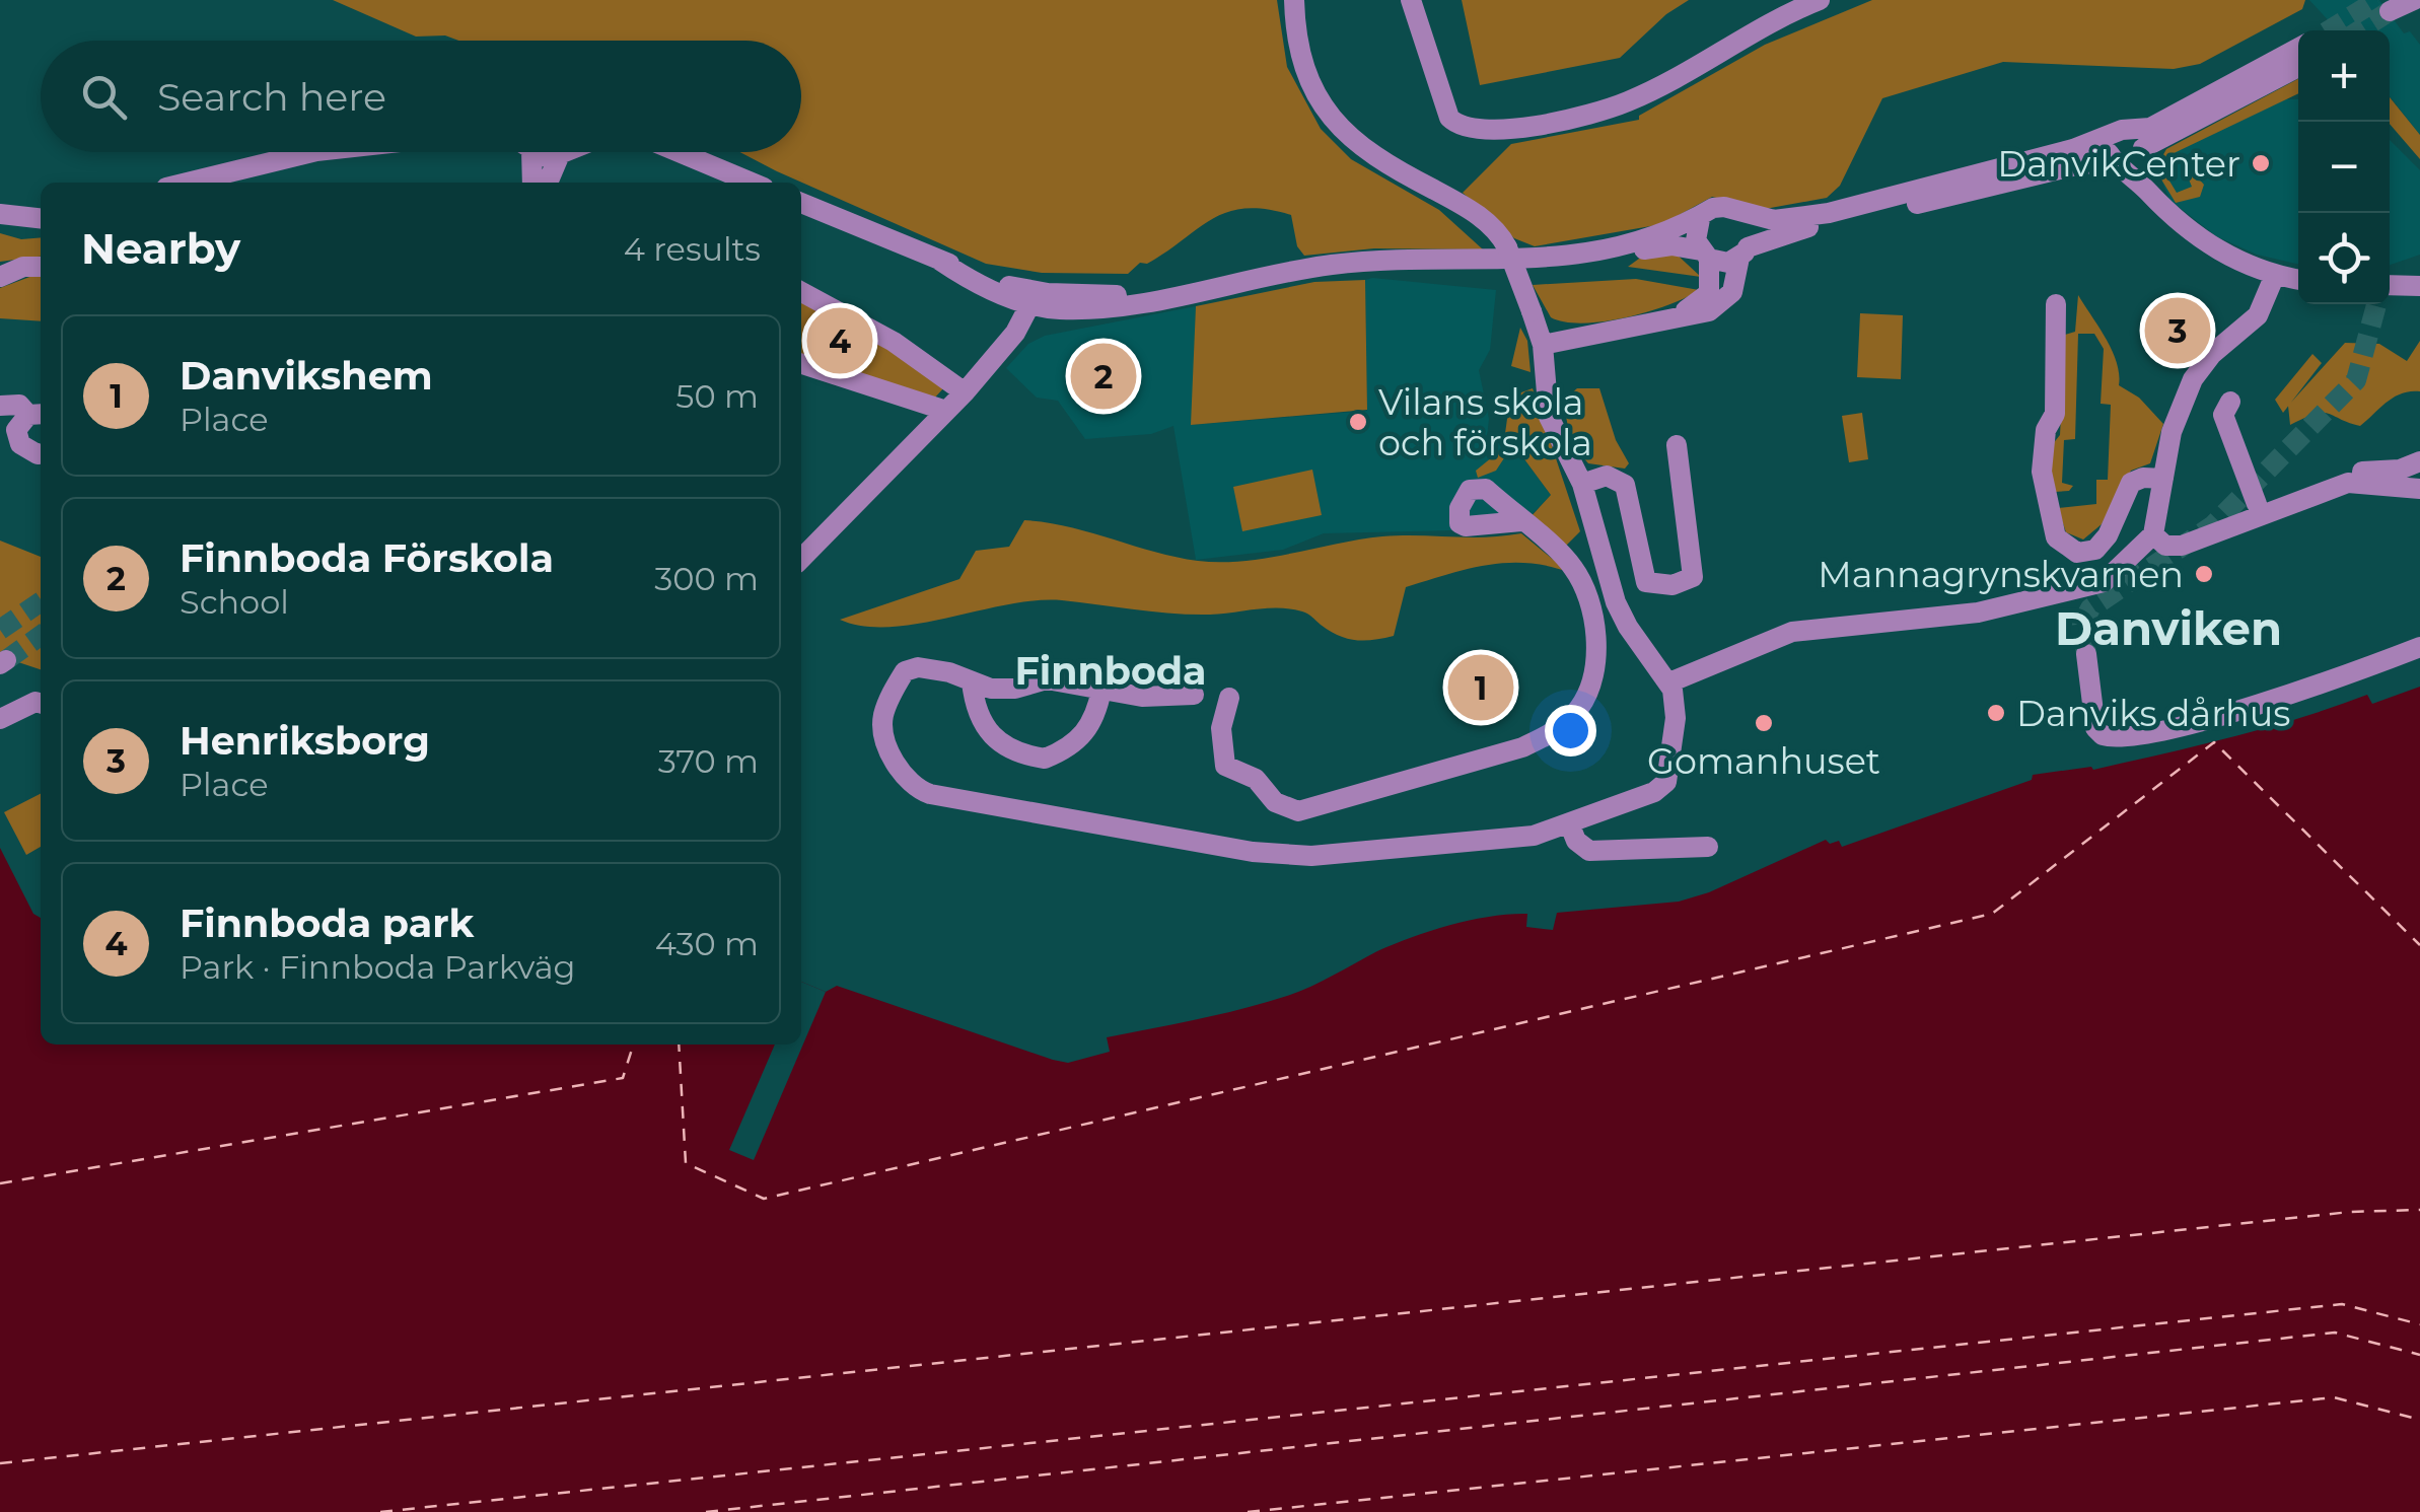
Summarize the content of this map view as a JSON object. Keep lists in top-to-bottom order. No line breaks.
{"districts":["Danviken","Finnboda"],"places":["DanvikCenter","Vilans skola och förskola","Mannagrynskvarnen","Danviks dårhus","Gomanhuset"],"page":{"map_buttons":["+","−"],"search":"Search here","heading":["Nearby","4 results"],"pins":["3","4","2","1"],"list":[{"mark":"1","name":"Danvikshem","note":"Place","value":"50 m"},{"mark":"2","name":"Finnboda Förskola","note":"School","value":"300 m"},{"mark":"3","name":"Henriksborg","note":"Place","value":"370 m"},{"mark":"4","name":"Finnboda park","note":"Park · Finnboda Parkväg","value":"430 m"}]}}
